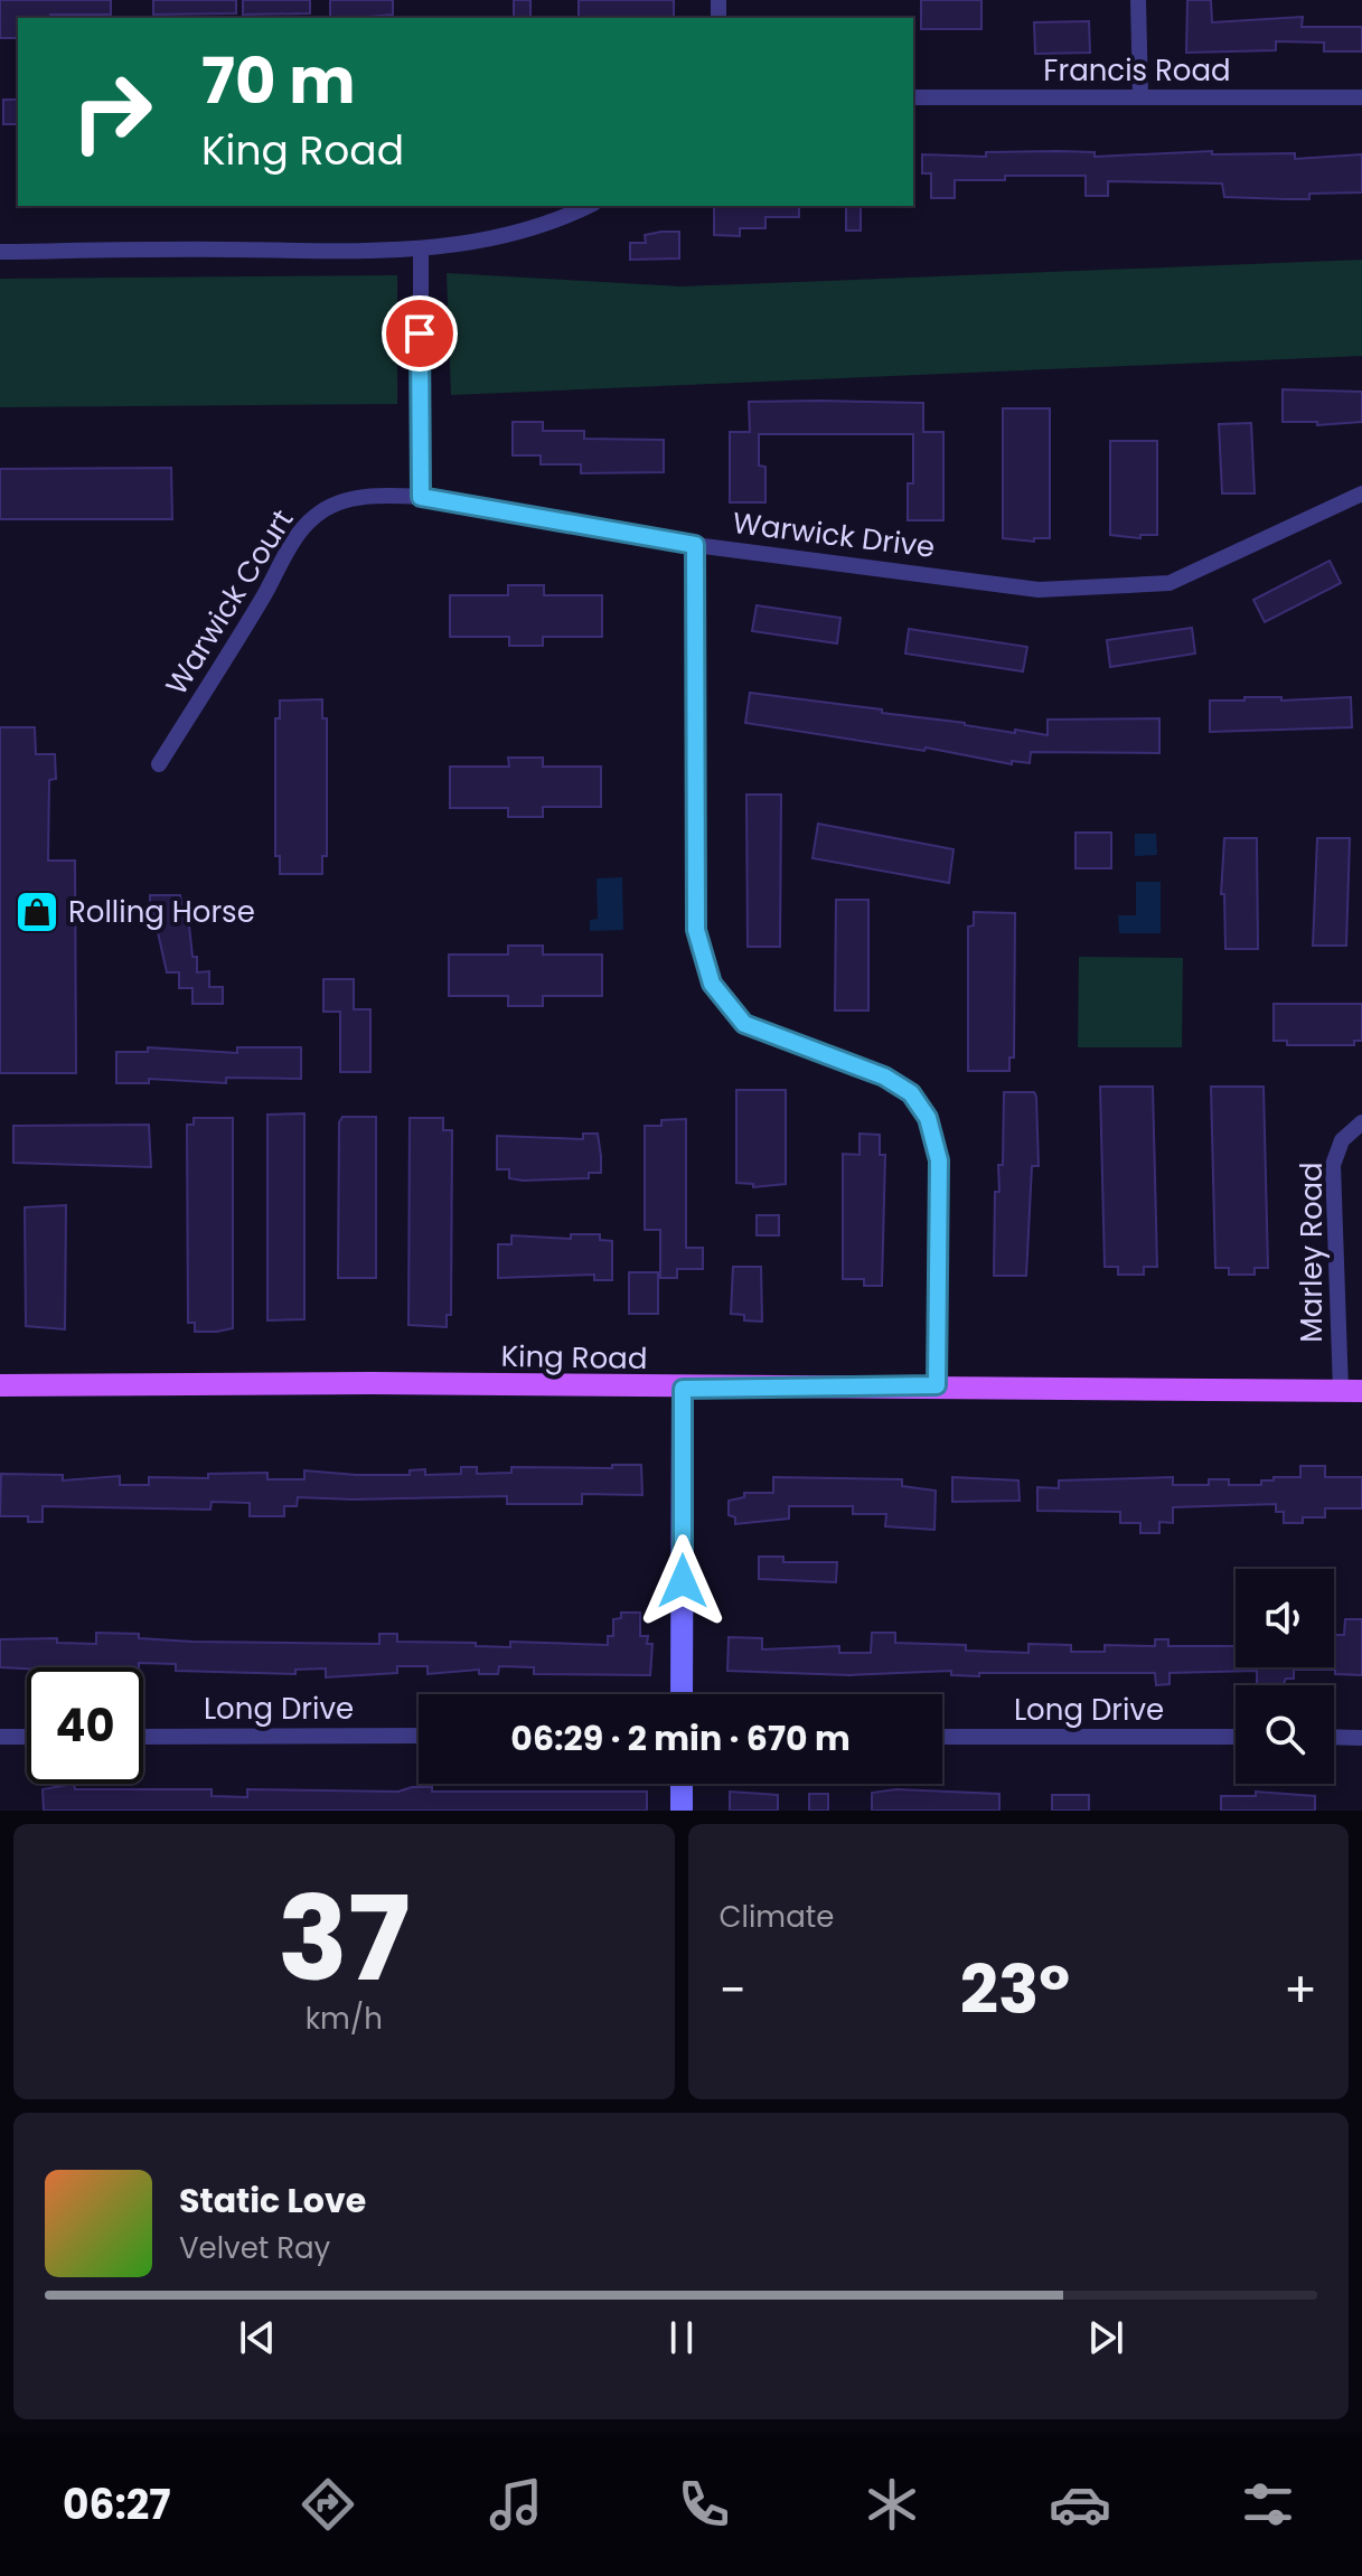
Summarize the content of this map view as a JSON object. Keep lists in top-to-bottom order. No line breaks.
{"streets":{"main road":["King Road"],"street":["Francis Road","Warwick Drive","Warwick Court","Marley Road","Long Drive"]},"crossings":[["Warwick Drive","Warwick Court"],["Marley Road","King Road"]],"places":{"shop":["Rolling Horse"]},"page":{"turn":["70 m","King Road"],"limit":"40","trip":"06:29 · 2 min · 670 m","tile":[["37","km/h"],"Climate"],"heat":["−","23°","+"],"song":["Static Love","Velvet Ray"],"tabs":"06:27"}}
